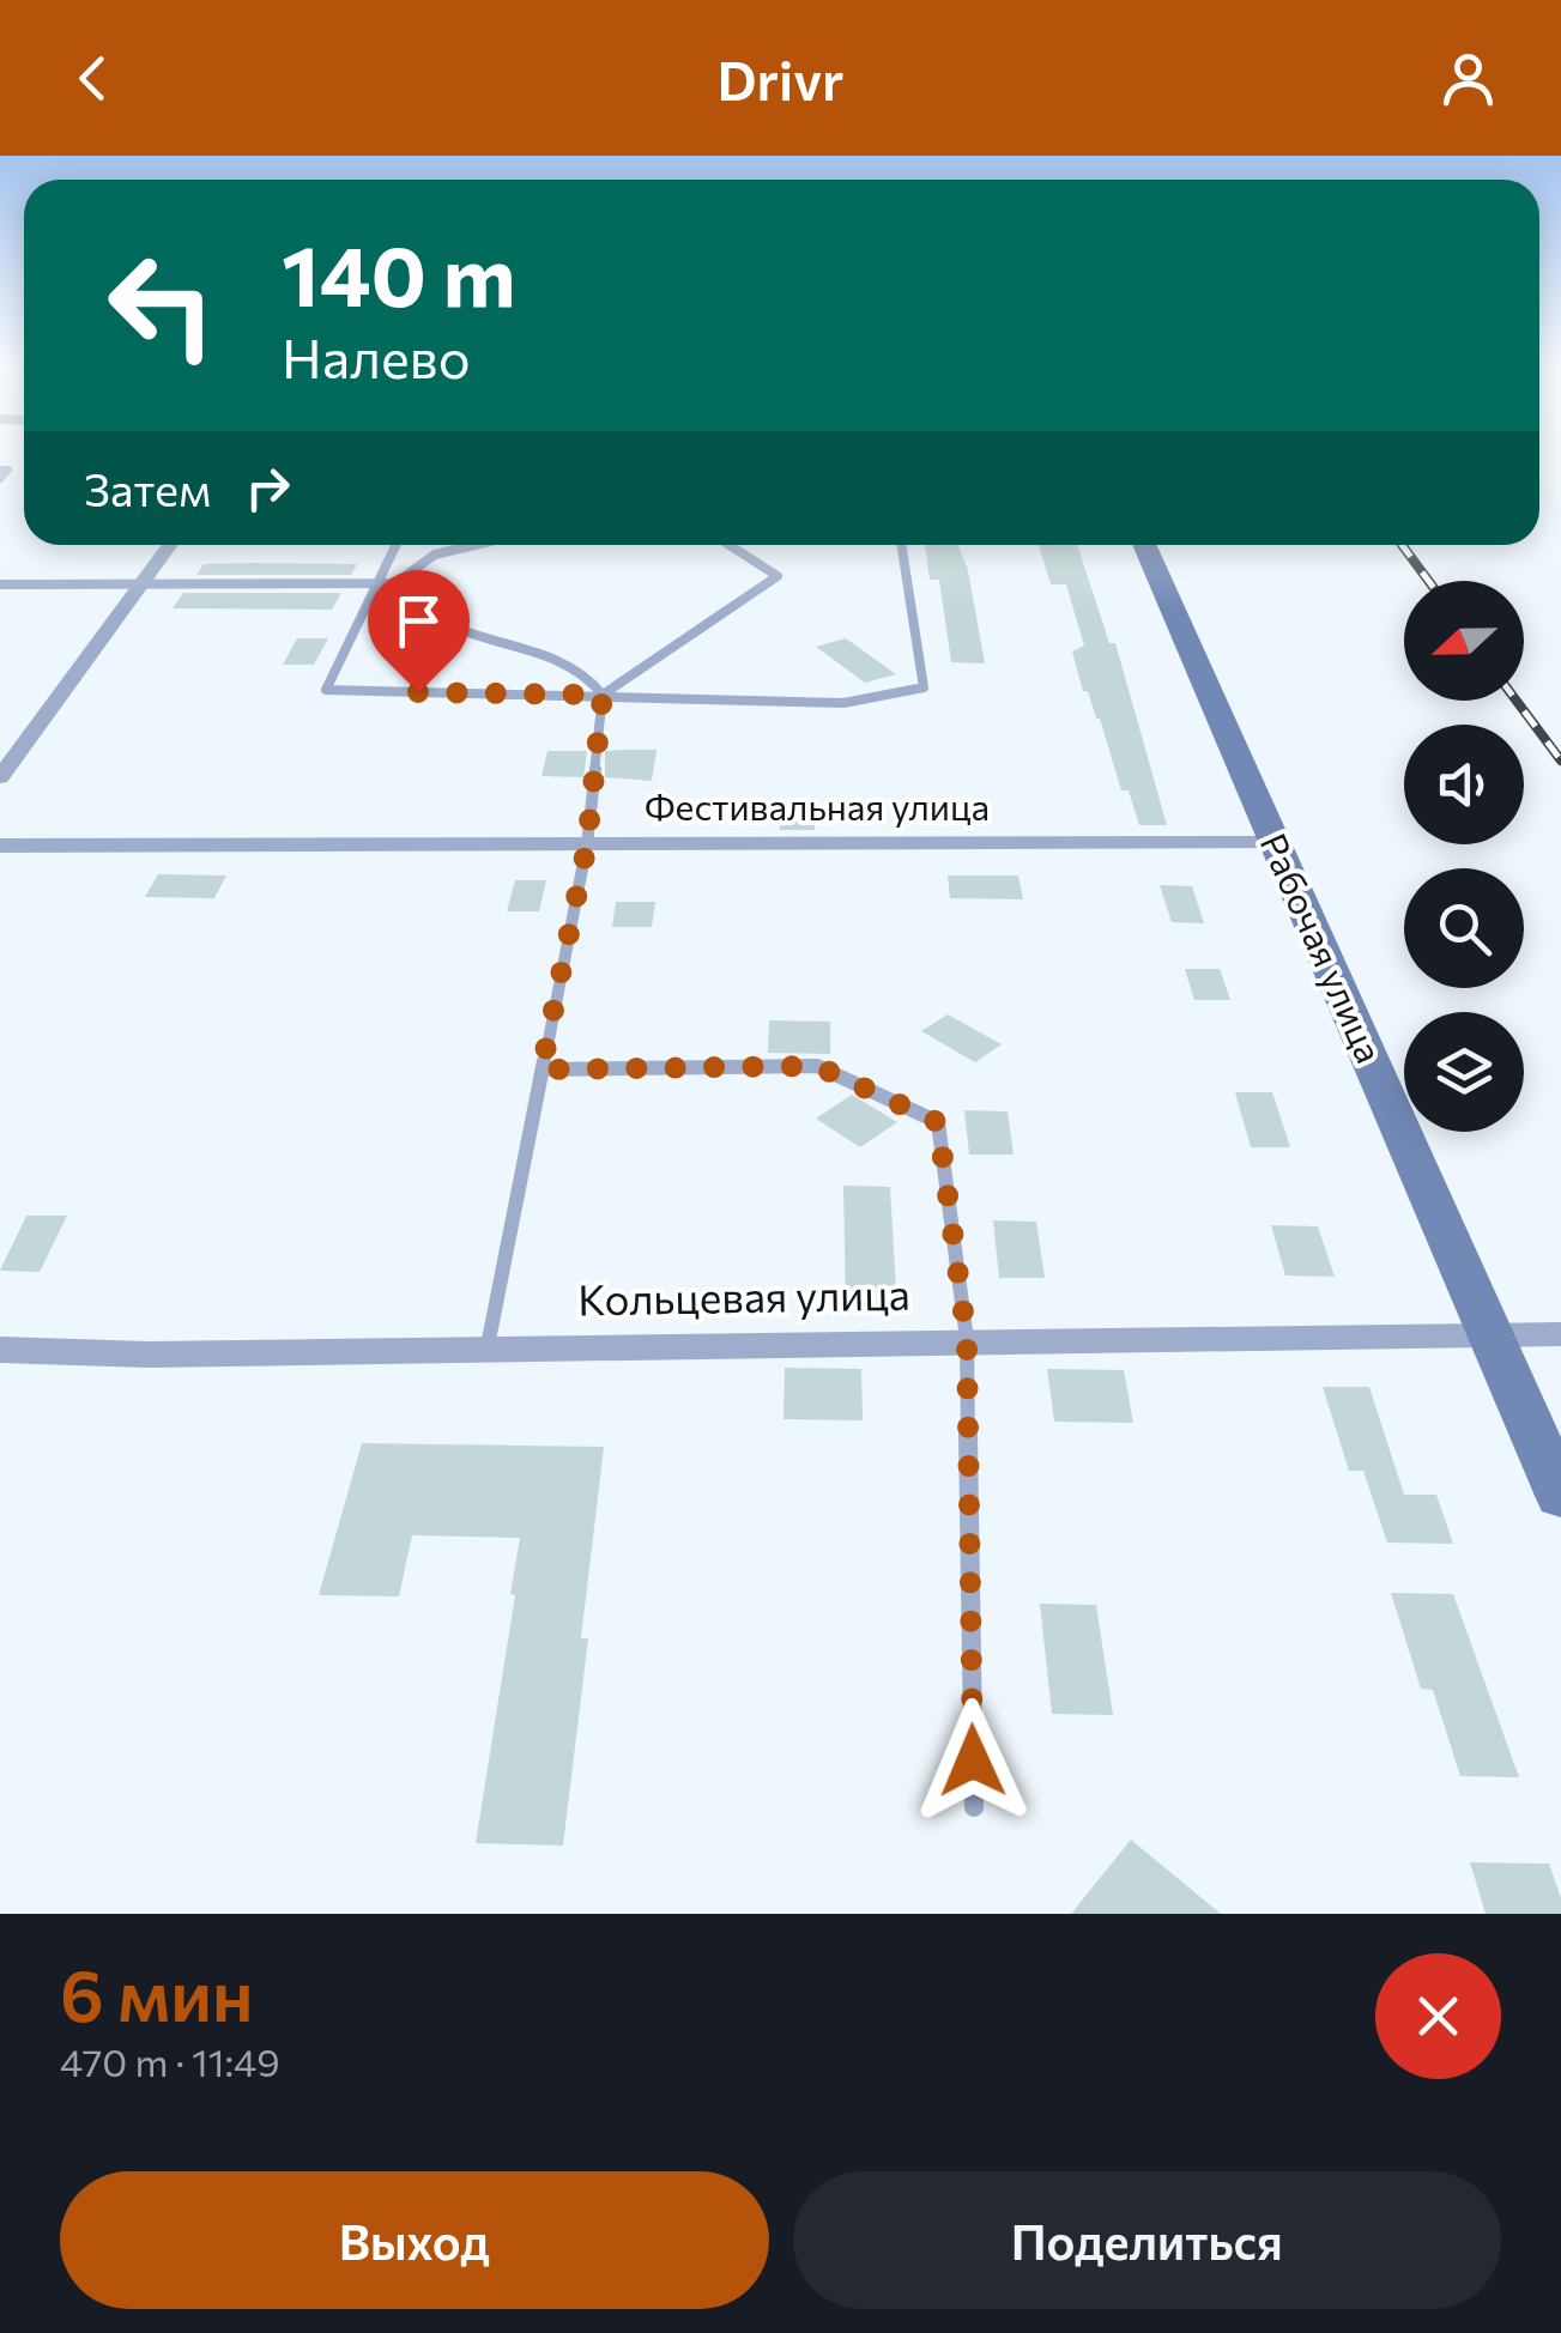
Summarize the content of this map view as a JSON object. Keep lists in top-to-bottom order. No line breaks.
{"streets":{"main road":["Рабочая улица"],"street":["Фестивальная улица","Кольцевая улица"]},"crossings":[["Фестивальная улица","Рабочая улица"],["Рабочая улица","Кольцевая улица"]],"north":"left","page":{"header":"Drivr","turn":["140 m","Налево"],"then":"Затем","heading":["6 мин","470 m · 11:49"],"buttons":["Выход","Поделиться"]}}
